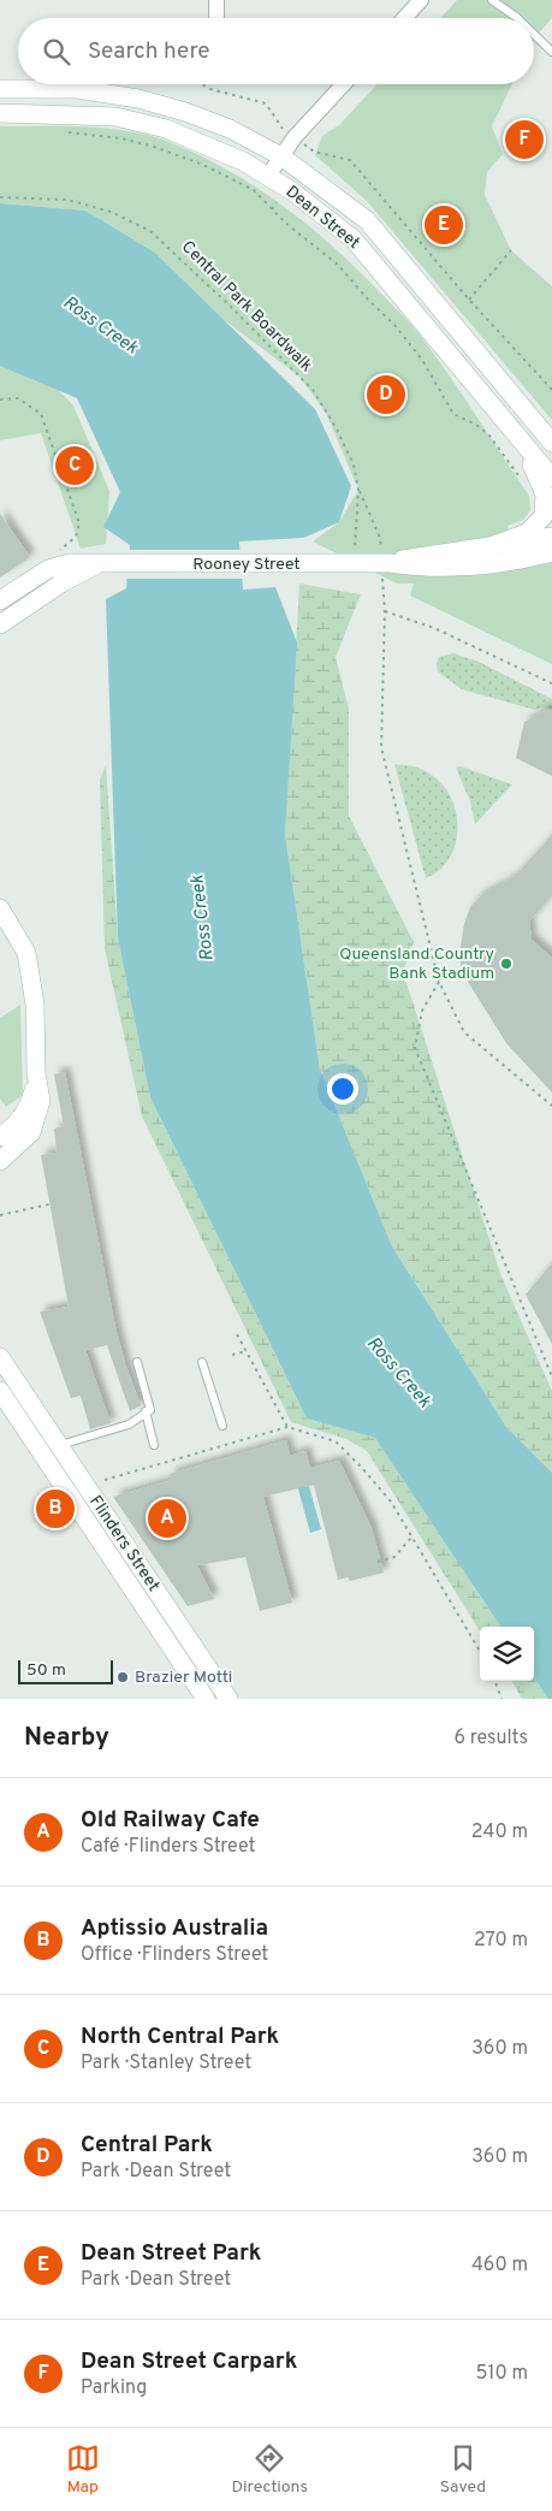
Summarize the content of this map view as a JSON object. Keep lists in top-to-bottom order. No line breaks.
{"streets":{"main road":["Dean Street","Rooney Street","Flinders Street"],"path":["Central Park Boardwalk"]},"water":["Ross Creek"],"places":["Queensland Country Bank Stadium","Brazier Motti"],"scale_bar":"50 m","page":{"search":"Search here","pins":["F","E","D","C","B","A"],"scale":"50 m","heading":["Nearby","6 results"],"list":[{"mark":"A","name":"Old Railway Cafe","note":"Café · Flinders Street","value":"240 m"},{"mark":"B","name":"Aptissio Australia","note":"Office · Flinders Street","value":"270 m"},{"mark":"C","name":"North Central Park","note":"Park · Stanley Street","value":"360 m"},{"mark":"D","name":"Central Park","note":"Park · Dean Street","value":"360 m"},{"mark":"E","name":"Dean Street Park","note":"Park · Dean Street","value":"460 m"},{"mark":"F","name":"Dean Street Carpark","note":"Parking","value":"510 m"}],"nav":["Map","Directions","Saved"]}}
